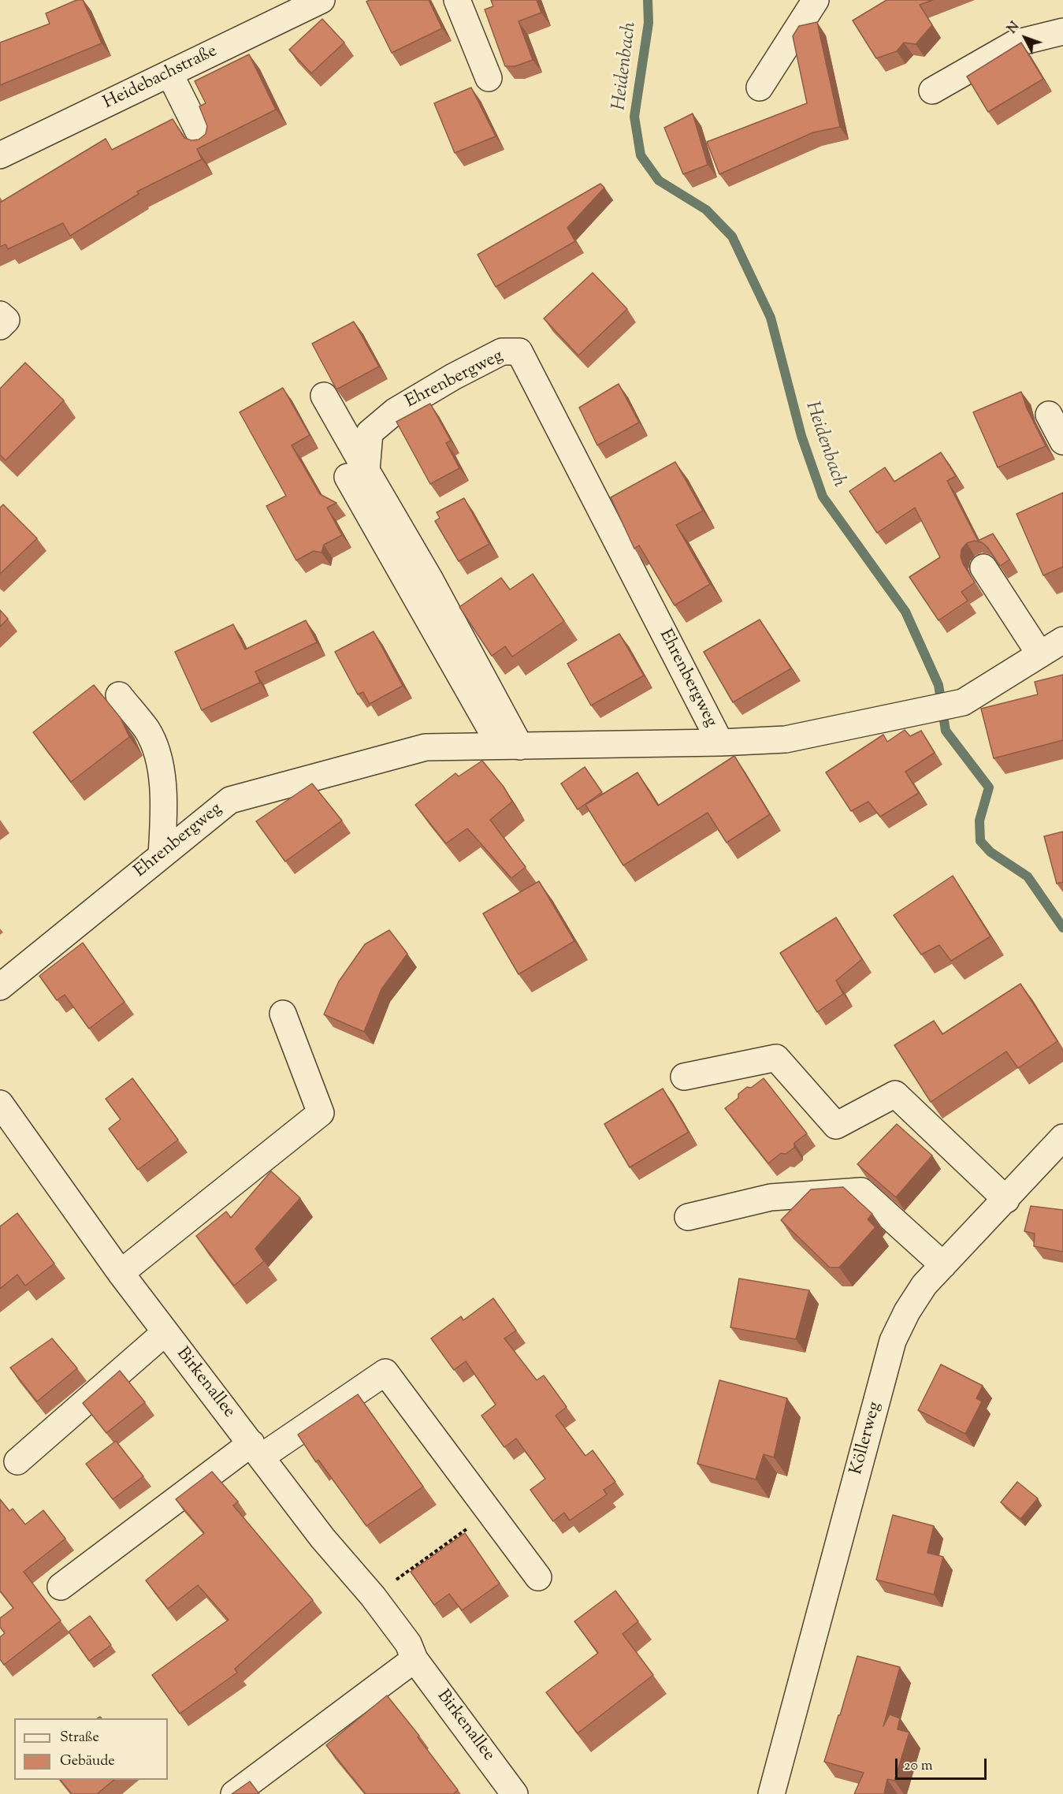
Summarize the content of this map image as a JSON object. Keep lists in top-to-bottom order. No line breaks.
{"streets":{"street":["Heidebachstraße","Ehrenbergweg","Birkenallee","Köllerweg"]},"water":["Heidenbach"],"legend":["Straße","Gebäude"],"scale_bar":"20 m","north":"top left"}
